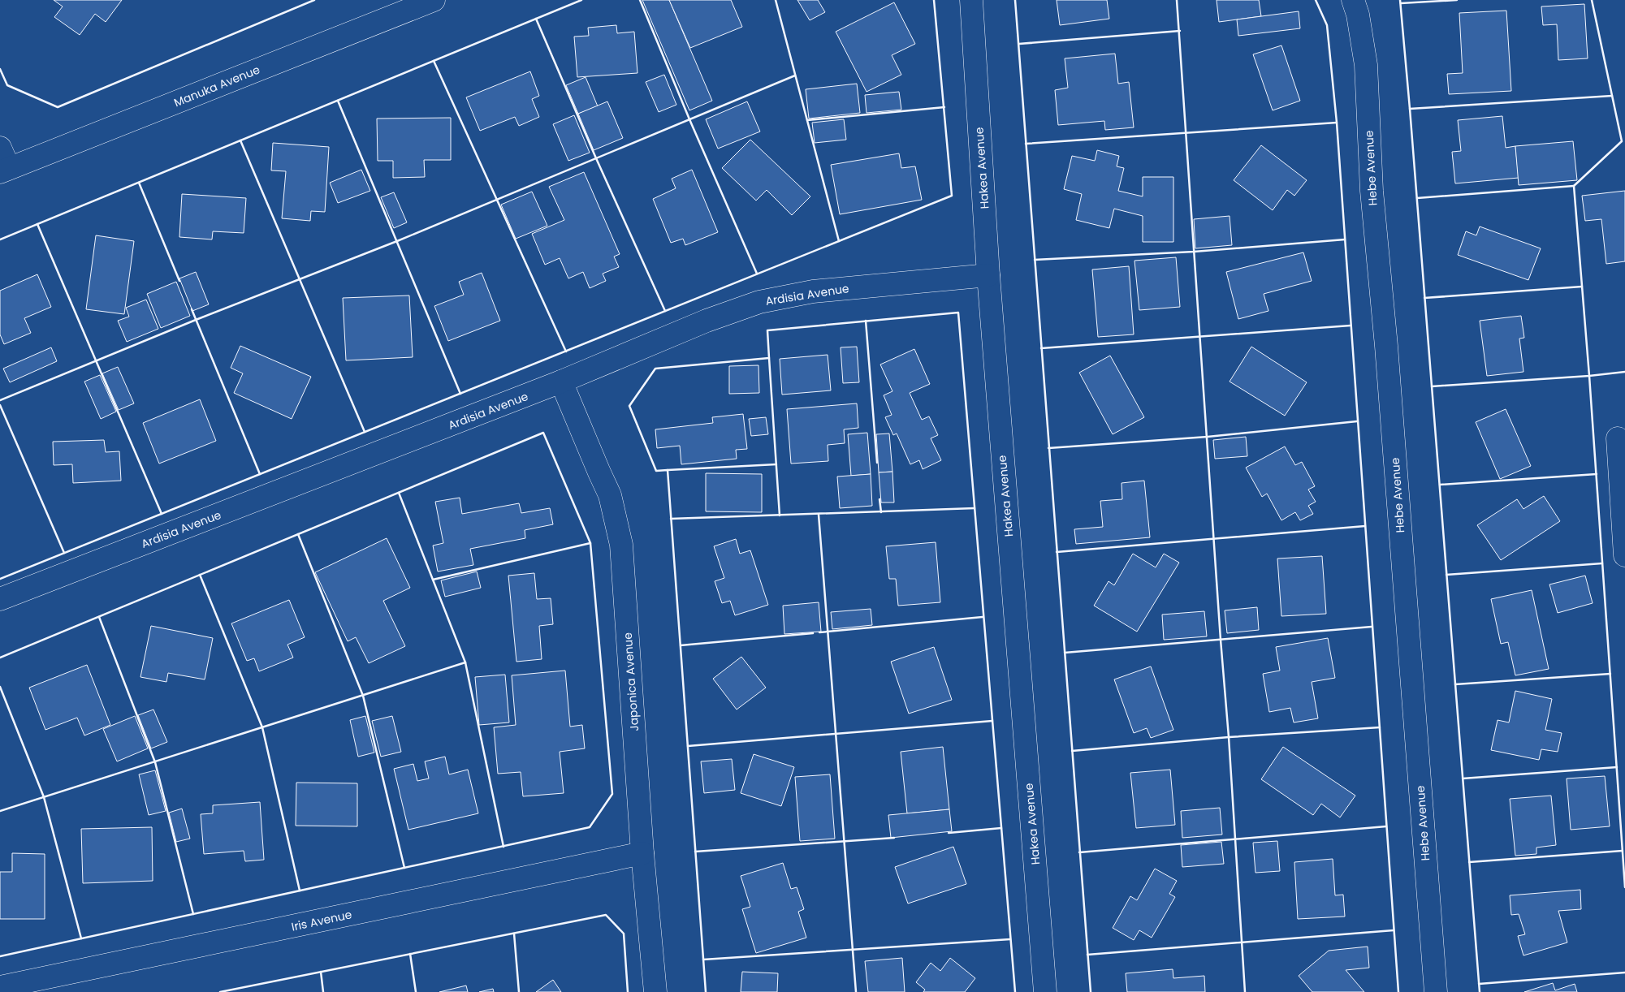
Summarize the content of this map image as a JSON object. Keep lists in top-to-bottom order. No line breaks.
{"streets":{"street":["Manuka Avenue","Hakea Avenue","Hebe Avenue","Ardisia Avenue","Japonica Avenue","Iris Avenue"]},"crossings":[["Hakea Avenue","Ardisia Avenue"],["Ardisia Avenue","Japonica Avenue"],["Japonica Avenue","Iris Avenue"]]}
